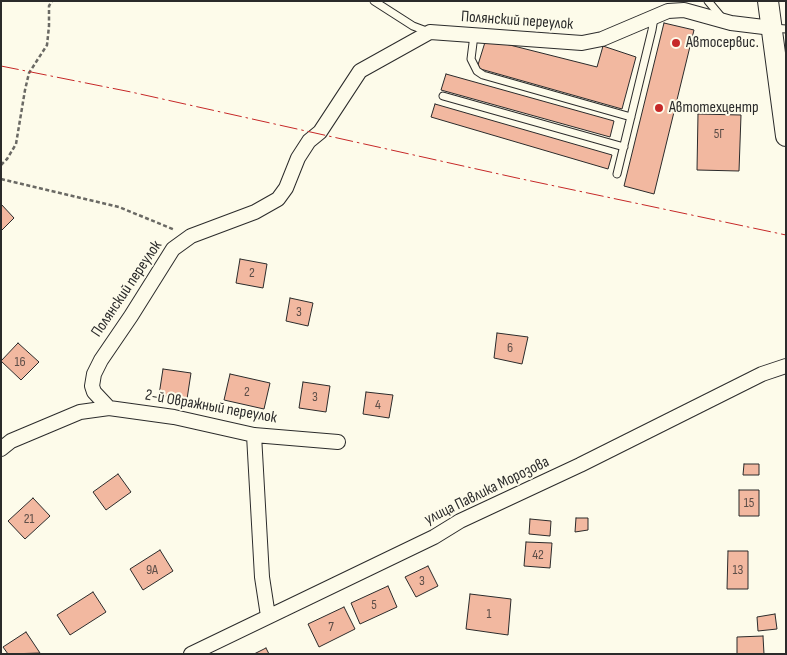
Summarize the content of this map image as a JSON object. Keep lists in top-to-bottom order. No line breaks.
{"streets":{"street":["Полянский переулок","2-й Овражный переулок","улица Павлика Морозова"]},"crossings":[["Полянский переулок","2-й Овражный переулок"]],"places":["Автосервис.","Автотехцентр"],"house_numbers":["5Г","2","3","6","16","2","3","4","15","21","42","9А","13","3","5","1","7"]}
